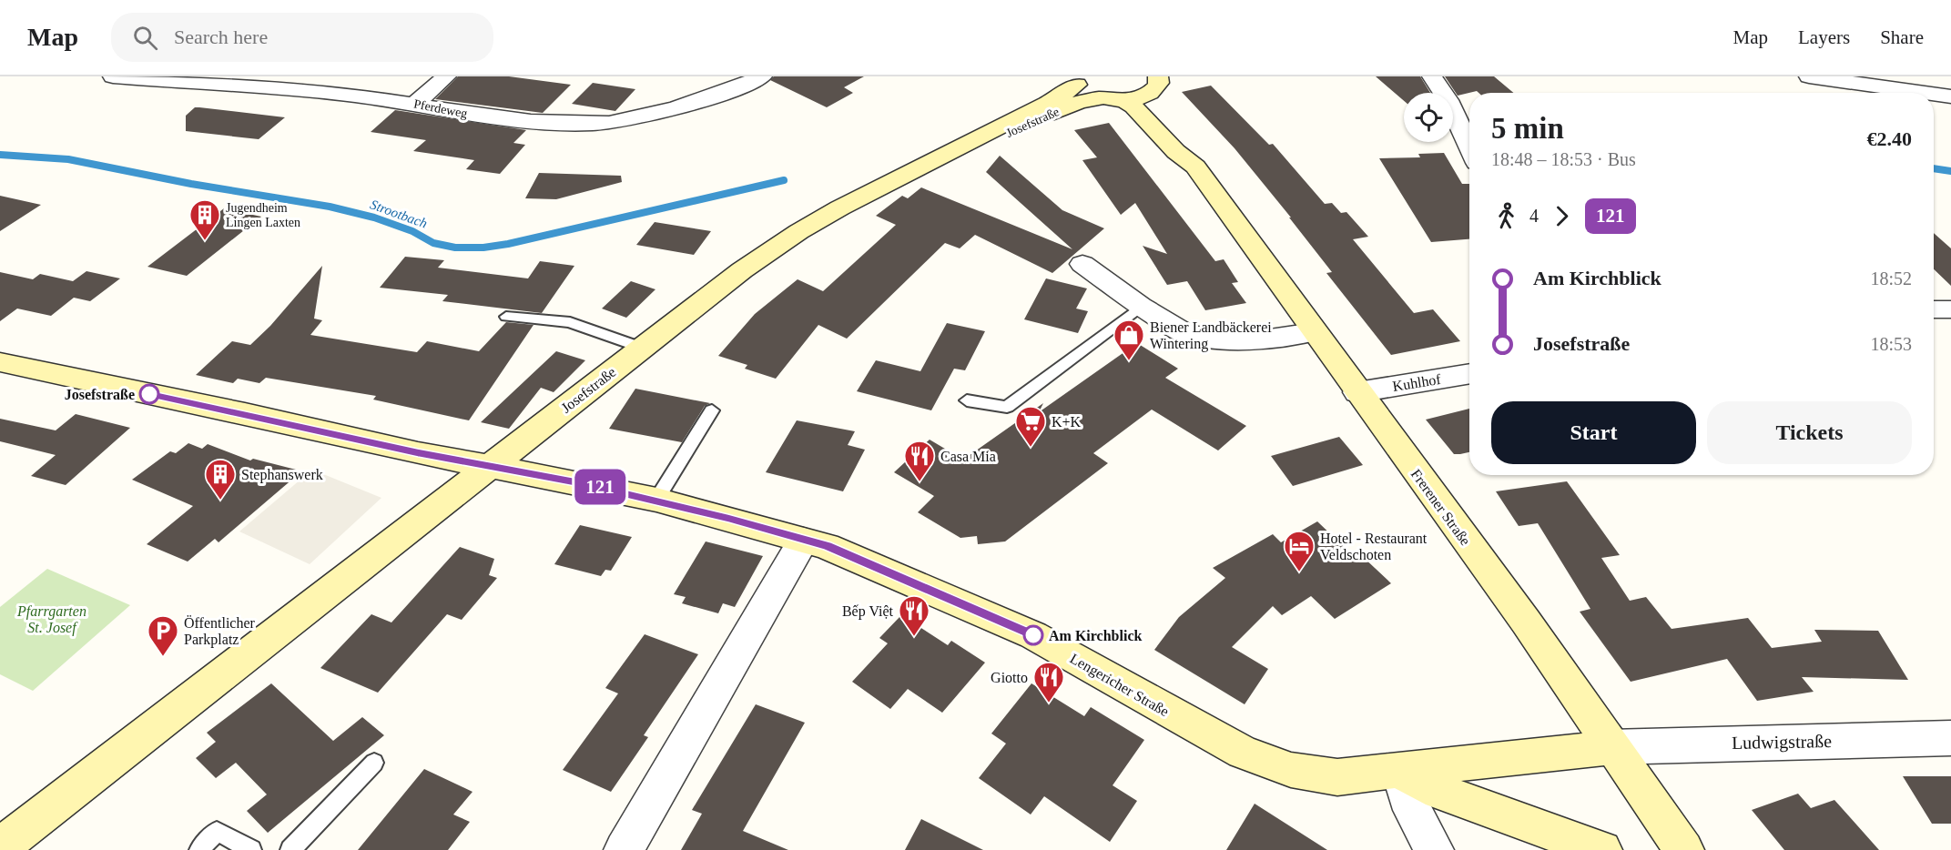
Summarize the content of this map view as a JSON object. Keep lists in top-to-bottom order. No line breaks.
{"streets":{"main road":["Josefstraße","Frerener Straße","Lengericher Straße"],"street":["Pferdeweg","Kuhlhof","Ludwigstraße"]},"crossings":[["Josefstraße","Lengericher Straße"],["Kuhlhof","Frerener Straße"],["Frerener Straße","Lengericher Straße"],["Frerener Straße","Ludwigstraße"],["Lengericher Straße","Ludwigstraße"]],"water":["Strootbach"],"parks":["Pfarrgarten St. Josef"],"places":{"building":["Jugendheim Lingen Laxten","Stephanswerk"],"shop":["Biener Landbäckerei Wintering"],"other":["Josefstraße","Am Kirchblick"],"supermarket":["K+K"],"restaurant":["Casa Mia","Bếp Việt","Giotto"],"hotel":["Hotel - Restaurant Veldschoten"],"parking":["Öffentlicher Parkplatz"]},"lines":["bus line 121"],"page":{"header":"Map","search":"Search here","nav":["Map","Layers","Share"],"on_map":"121","heading":["5 min","18:48 – 18:53 · Bus","€2.40"],"legs":["4","121"],"list":[{"name":"Am Kirchblick","value":"18:52"},{"name":"Josefstraße","value":"18:53"}],"buttons":["Start","Tickets"]}}
